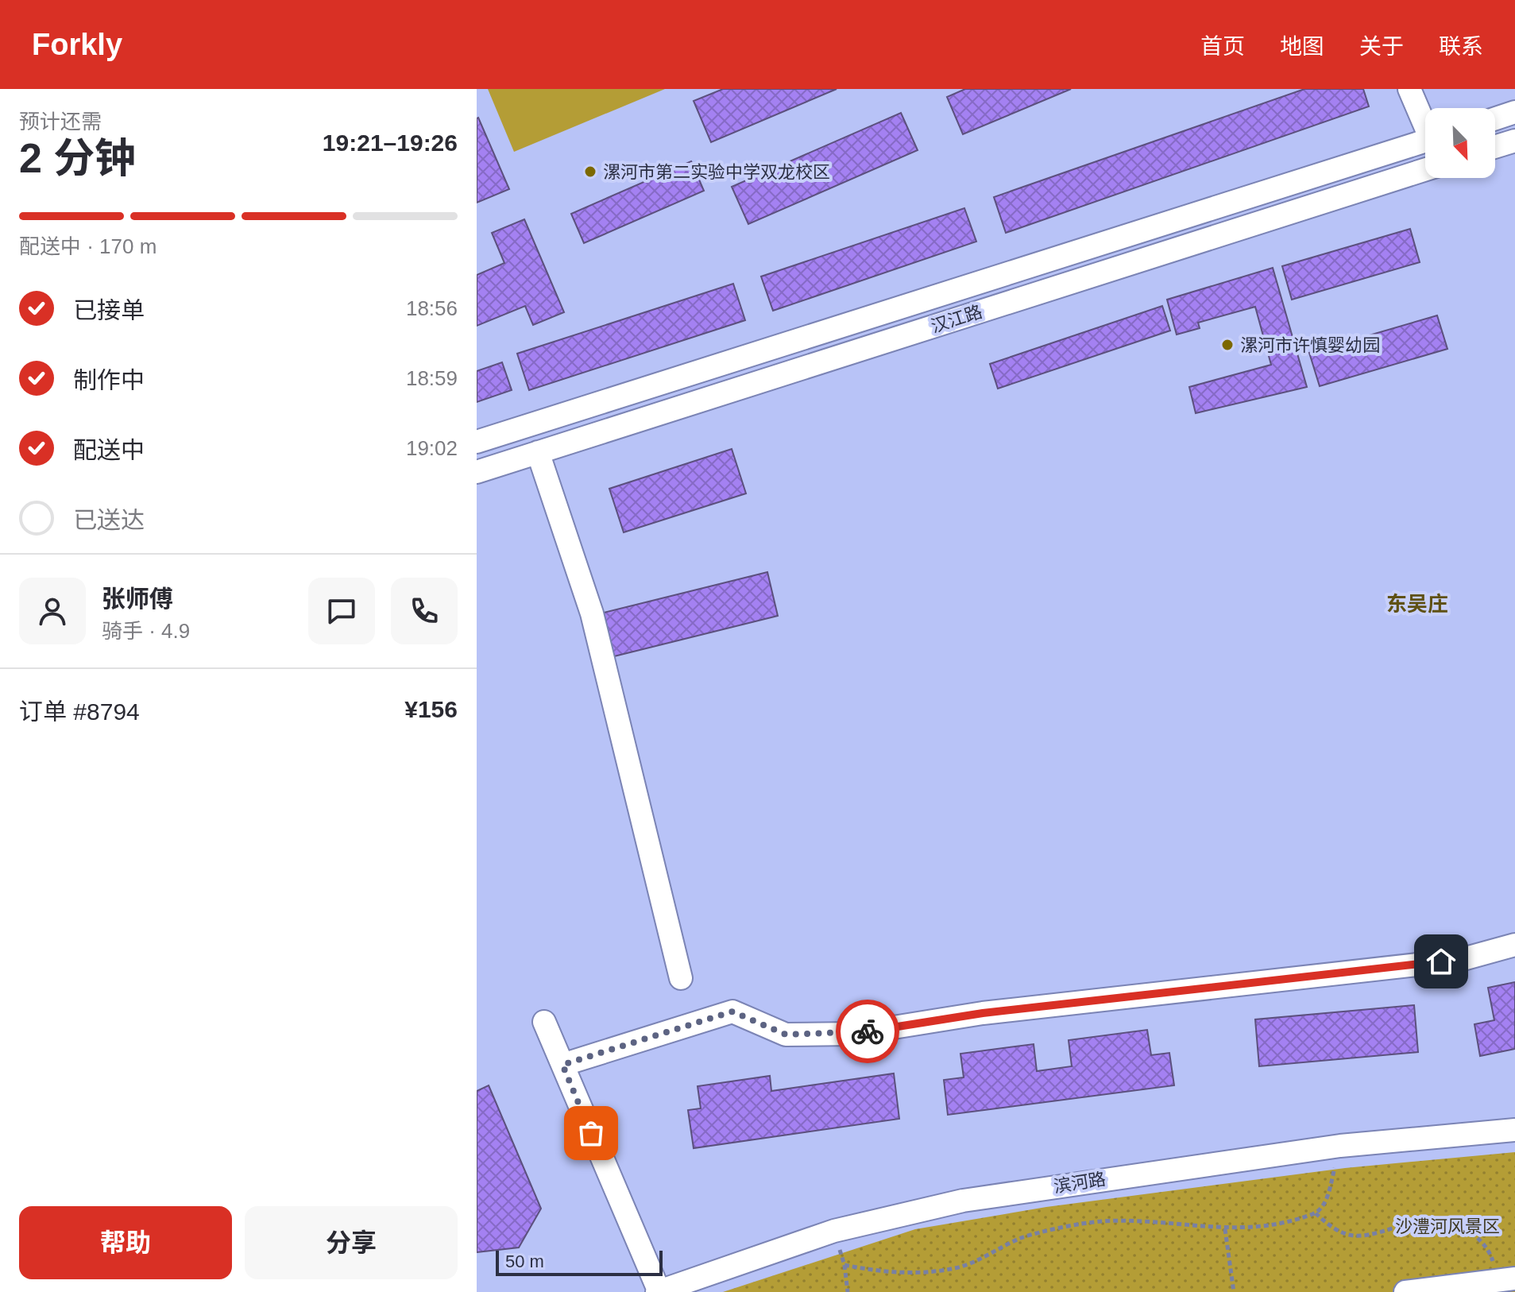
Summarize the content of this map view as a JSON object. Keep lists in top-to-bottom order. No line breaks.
{"streets":{"street":["汉江路","滨河路"]},"districts":["东吴庄"],"parks":["沙澧河风景区"],"places":["漯河市第二实验中学双龙校区","漯河市许慎婴幼园"],"scale_bar":"50 m","north":"bottom right","page":{"header":"Forkly","nav":["首页","地图","关于","联系"],"heading":["2 分钟","预计还需","19:21–19:26"],"panel":["张师傅","骑手 · 4.9","订单 #8794","¥156"],"bar":"配送中 · 170 m","list":[["已接单","18:56"],["制作中","18:59"],["配送中","19:02"],"已送达"],"buttons":["帮助","分享"],"scale":"50 m"}}
